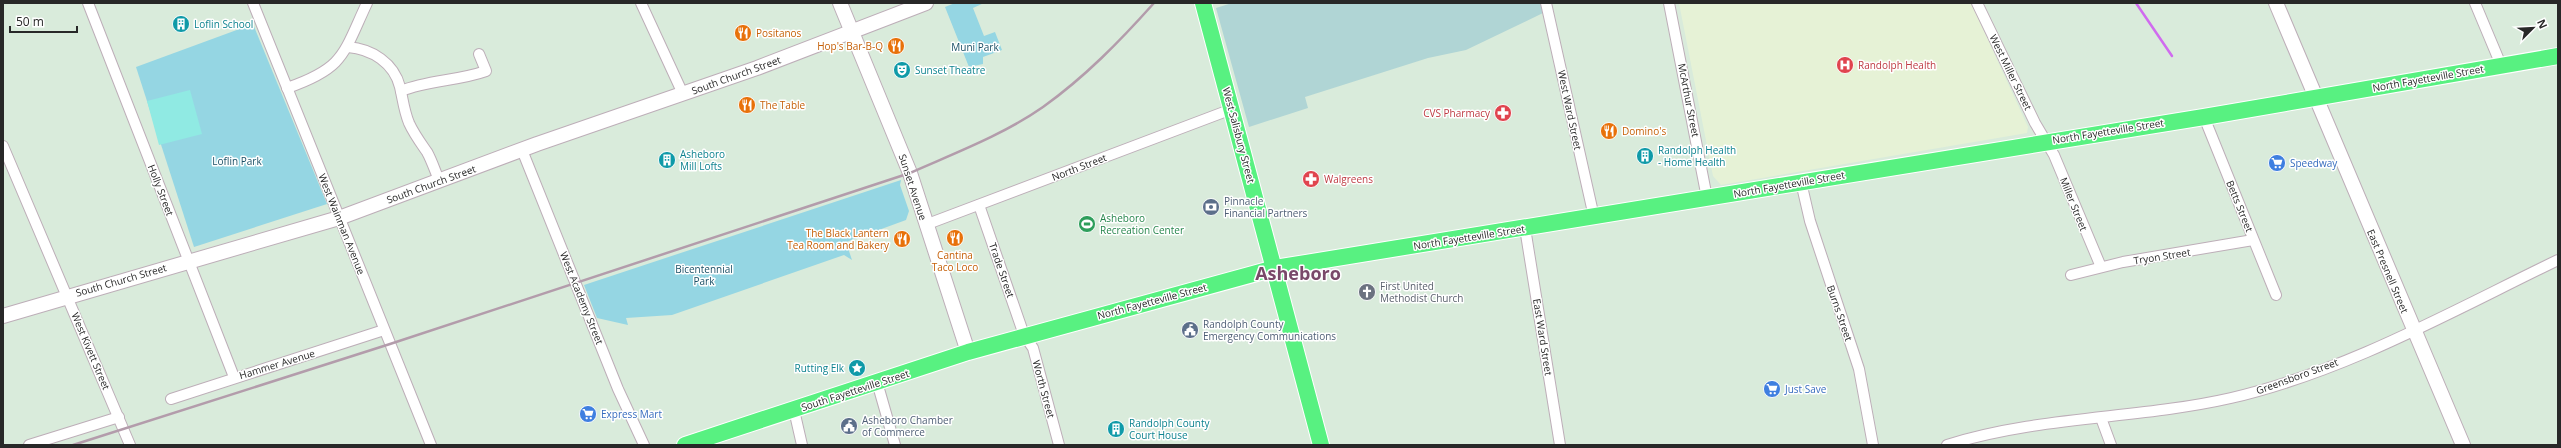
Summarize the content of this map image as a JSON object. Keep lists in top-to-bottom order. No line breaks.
{"streets":{"main road":["North Fayetteville Street","West Salisbury Street","South Fayetteville Street"],"street":["West Miller Street","South Church Street","McArthur Street","West Ward Street","North Street","Sunset Avenue","Holly Street","Miller Street","Betts Street","West Wainman Avenue","Tryon Street","Trade Street","East Presnell Street","West Academy Street","Burns Street","East Ward Street","West Kivett Street","Hammer Avenue","Greensboro Street","Worth Street"]},"crossings":[["West Miller Street","North Fayetteville Street"],["West Miller Street","Miller Street"],["South Church Street","Sunset Avenue"],["South Church Street","Holly Street"],["South Church Street","West Wainman Avenue"],["South Church Street","West Academy Street"],["South Church Street","West Kivett Street"],["North Fayetteville Street","McArthur Street"],["North Fayetteville Street","West Ward Street"],["North Fayetteville Street","West Salisbury Street"],["North Fayetteville Street","Miller Street"],["North Fayetteville Street","Betts Street"],["North Fayetteville Street","Trade Street"],["North Fayetteville Street","East Presnell Street"],["North Fayetteville Street","Burns Street"],["North Fayetteville Street","East Ward Street"],["North Fayetteville Street","Worth Street"],["North Fayetteville Street","South Fayetteville Street"],["West Salisbury Street","North Street"],["North Street","Sunset Avenue"],["North Street","Trade Street"],["Sunset Avenue","South Fayetteville Street"],["Holly Street","Hammer Avenue"],["Miller Street","Tryon Street"],["Betts Street","Tryon Street"],["West Wainman Avenue","Hammer Avenue"],["Trade Street","Worth Street"],["Trade Street","South Fayetteville Street"],["East Presnell Street","Greensboro Street"],["Worth Street","South Fayetteville Street"]],"districts":["Asheboro"],"parks":["Muni Park","Loflin Park","Bicentennial Park"],"places":{"building":["Loflin School","Randolph Health - Home Health","Asheboro Mill Lofts","Randolph County Court House"],"restaurant":["Positanos","Hop's Bar-B-Q","The Table","Domino's","Cantina Taco Loco","The Black Lantern Tea Room and Bakery"],"hospital":["Randolph Health"],"theatre":["Sunset Theatre"],"pharmacy":["CVS Pharmacy","Walgreens"],"supermarket":["Speedway","Just Save","Express Mart"],"bank":["Pinnacle Financial Partners"],"sports":["Asheboro Recreation Center"],"church":["First United Methodist Church"],"public building":["Randolph County Emergency Communications","Asheboro Chamber of Commerce"],"place":["Rutting Elk"]},"scale_bar":"50 m","north":"top right"}
